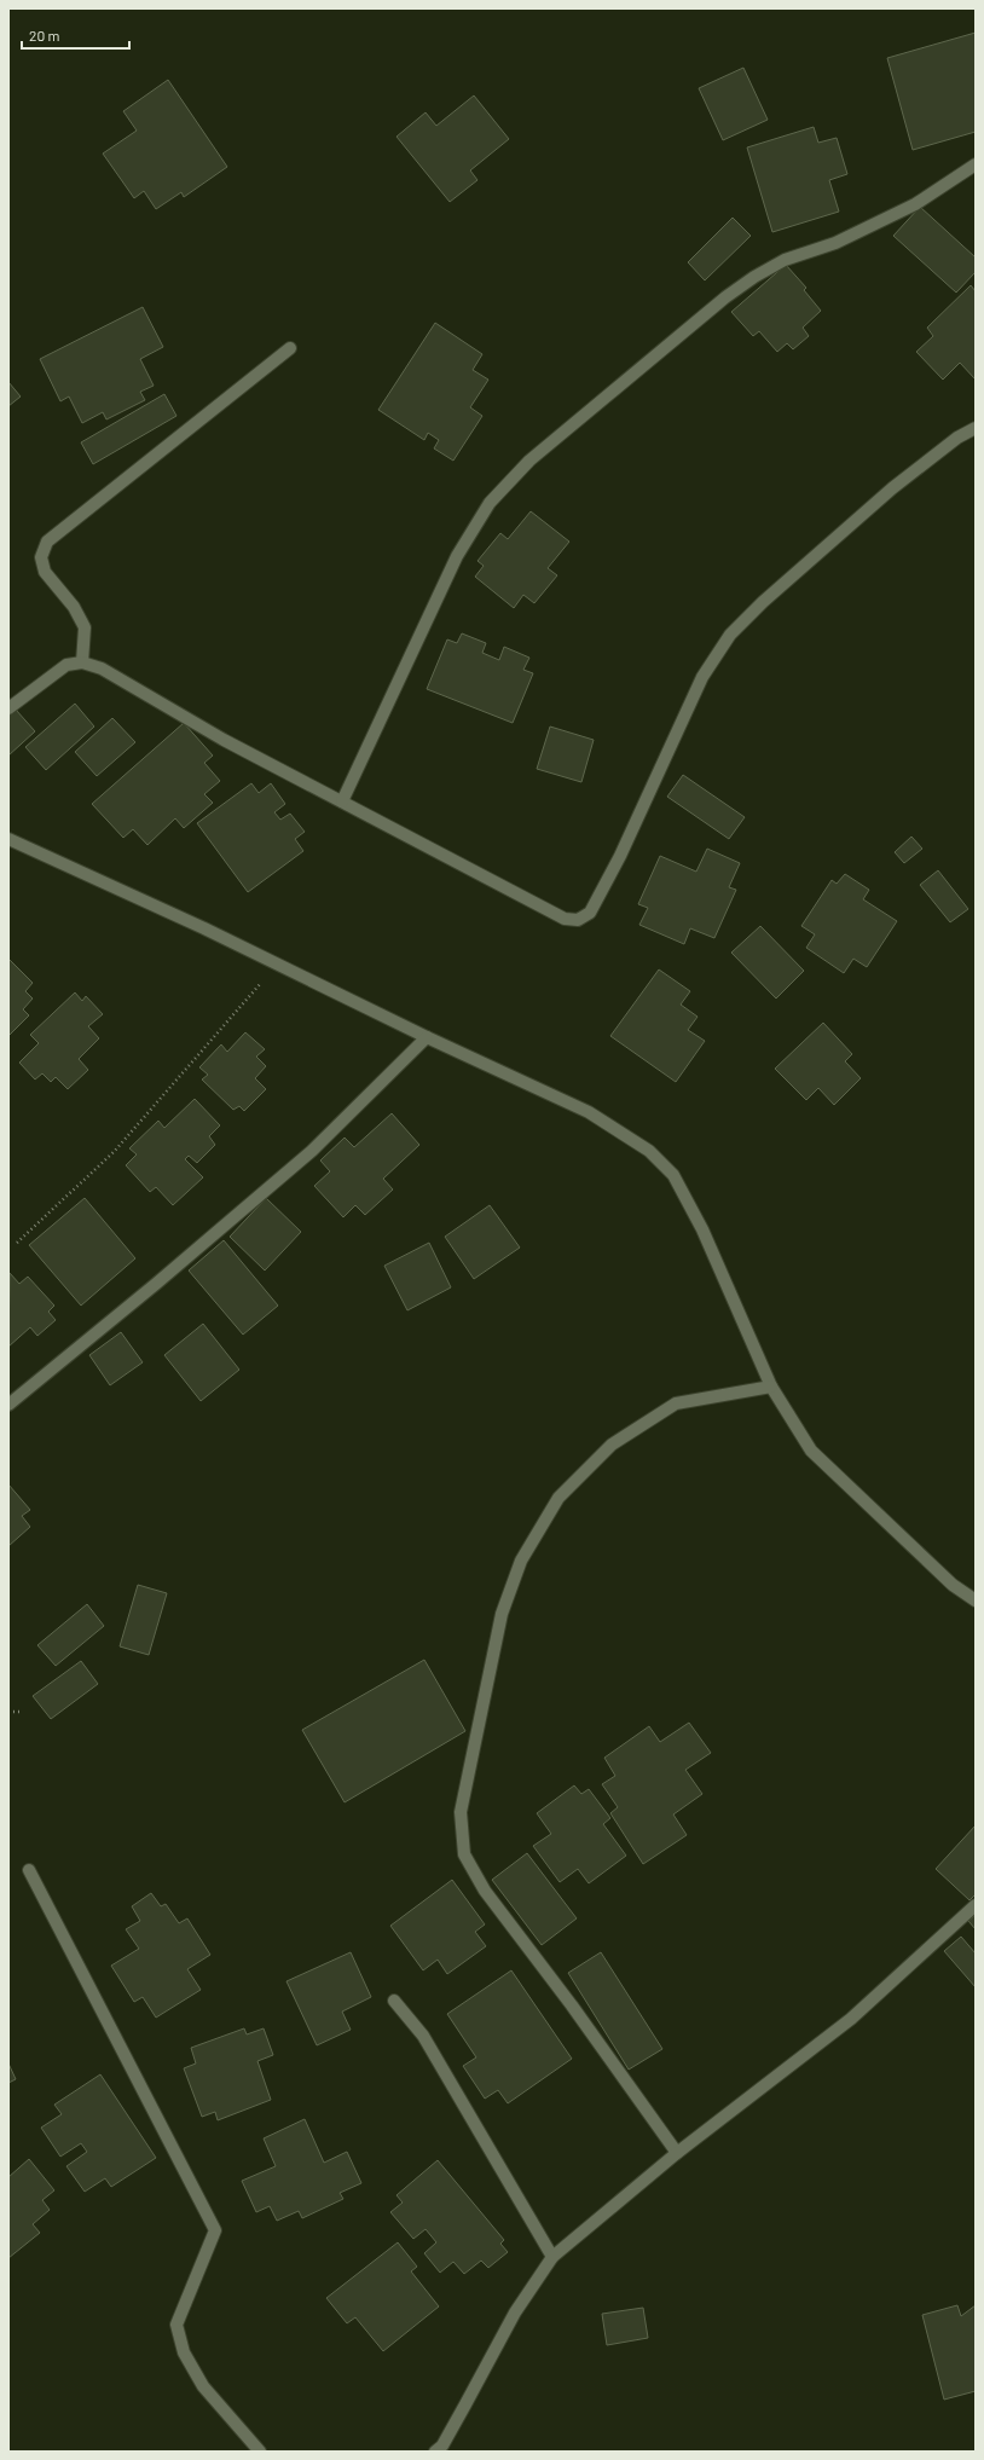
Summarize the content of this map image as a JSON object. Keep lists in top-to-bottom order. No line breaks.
{"scale_bar":"20 m"}
